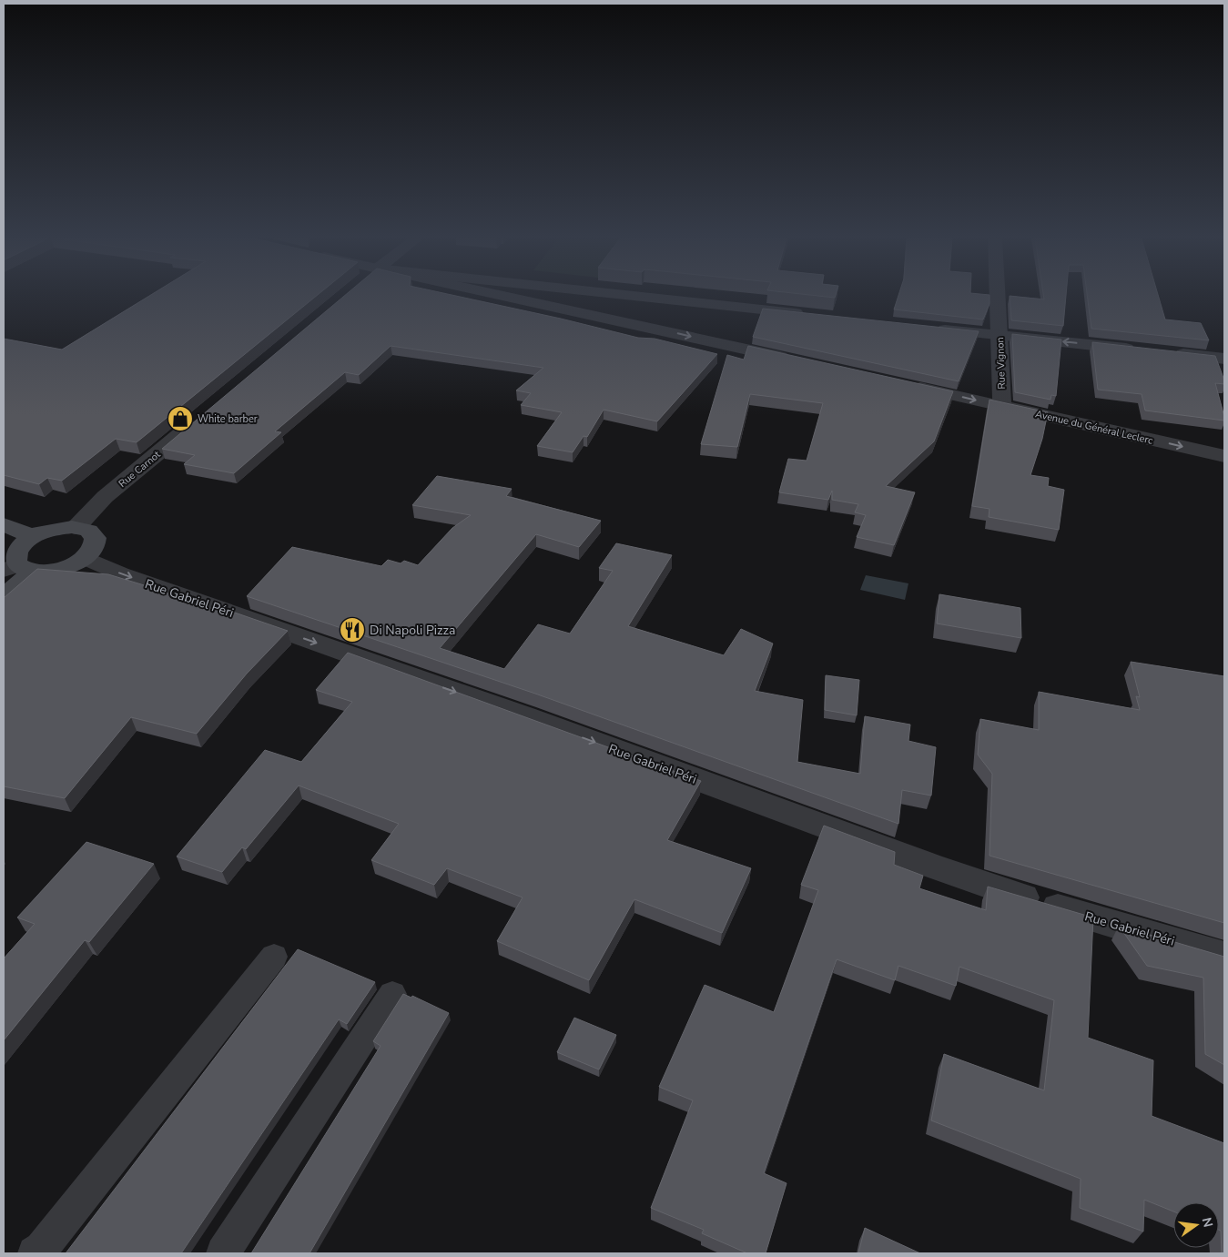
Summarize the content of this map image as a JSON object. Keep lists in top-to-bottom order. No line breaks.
{"streets":{"street":["Rue Vignon","Avenue du Général Leclerc","Rue Carnot","Rue Gabriel Péri"]},"crossings":[["Rue Vignon","Avenue du Général Leclerc"]],"one_way":["Rue Gabriel Péri"],"places":{"shop":["White barber"],"restaurant":["Di Napoli Pizza"]},"north":"right"}
